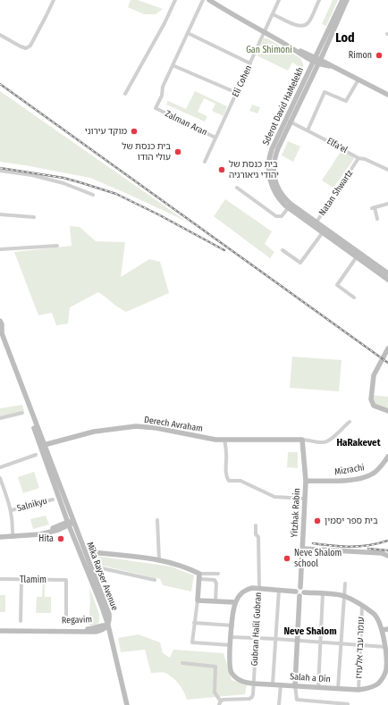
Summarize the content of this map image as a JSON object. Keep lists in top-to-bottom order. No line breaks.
{"streets":{"street":["Eli Cohen","Sderot David HaMelekh","Zalman Aran","Elfa'el","Natan Shwartz","Derech Avraham","Mizrachi","Salnikyu","Yitzhak Rabin","Mika Rayser Avenue","Tlamim","Regavim","Gubran Halil Gubran","עומר עבד אלעזיז","Salah a Din"]},"crossings":[["Eli Cohen","Zalman Aran"],["Sderot David HaMelekh","Elfa'el"],["Sderot David HaMelekh","Natan Shwartz"],["Elfa'el","Natan Shwartz"],["Derech Avraham","Yitzhak Rabin"],["Derech Avraham","Mika Rayser Avenue"],["Mizrachi","Yitzhak Rabin"],["Yitzhak Rabin","Salah a Din"],["Mika Rayser Avenue","Regavim"],["Gubran Halil Gubran","Salah a Din"],["עומר עבד אלעזיז","Salah a Din"]],"districts":["Lod","HaRakevet","Neve Shalom"],"parks":["Gan Shimoni"],"places":["Rimon","מוקד עירוני","בית כנסת של עולי הודו","בית כנסת של יהודי גיאורגיה","בית ספר יסמין","Hita","Neve Shalom school"]}
